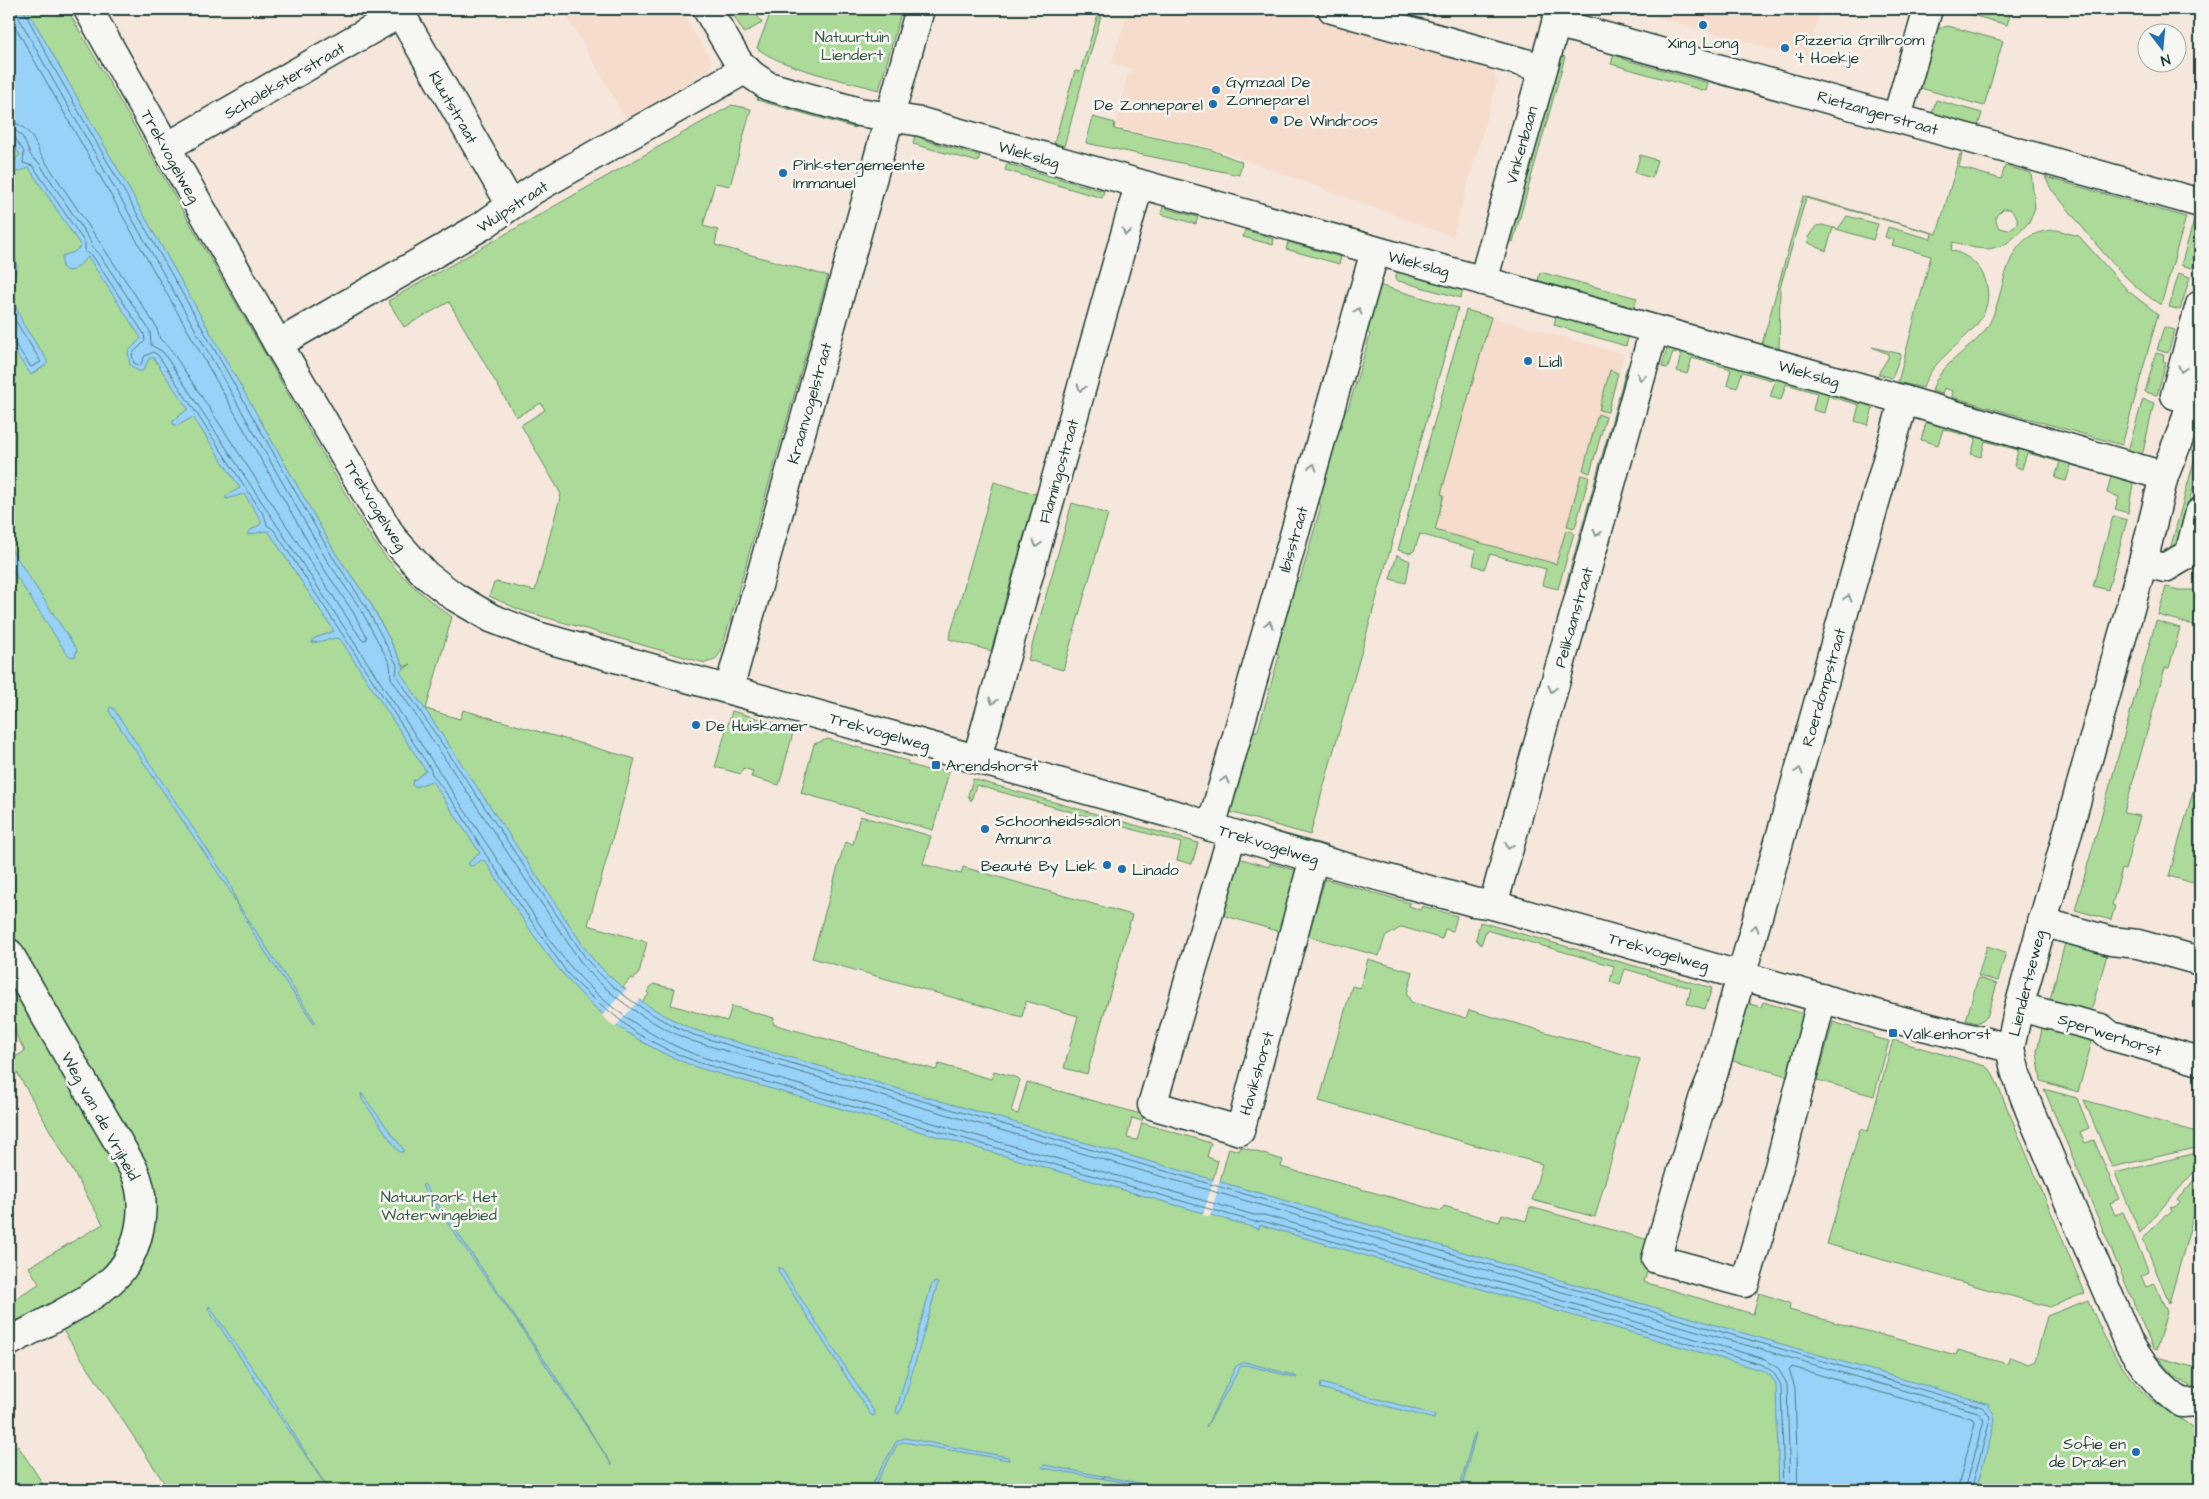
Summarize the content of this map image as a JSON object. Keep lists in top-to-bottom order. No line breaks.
{"streets":{"street":["Scholeksterstraat","Kluutstraat","Rietzangerstraat","Vinkenbaan","Wiekslag","Trekvogelweg","Wulpstraat","Kraanvogelstraat","Flamingostraat","Ibisstraat","Pelikaanstraat","Roerdompstraat","Liendertseweg","Sperwerhorst","Havikshorst","Weg van de Vrijheid"]},"crossings":[["Scholeksterstraat","Kluutstraat"],["Scholeksterstraat","Trekvogelweg"],["Kluutstraat","Wulpstraat"],["Rietzangerstraat","Vinkenbaan"],["Vinkenbaan","Wiekslag"],["Wiekslag","Wulpstraat"],["Wiekslag","Kraanvogelstraat"],["Wiekslag","Flamingostraat"],["Wiekslag","Ibisstraat"],["Wiekslag","Pelikaanstraat"],["Wiekslag","Roerdompstraat"],["Wiekslag","Liendertseweg"],["Trekvogelweg","Wulpstraat"],["Trekvogelweg","Kraanvogelstraat"],["Trekvogelweg","Flamingostraat"],["Trekvogelweg","Ibisstraat"],["Trekvogelweg","Pelikaanstraat"],["Trekvogelweg","Roerdompstraat"],["Trekvogelweg","Liendertseweg"],["Trekvogelweg","Havikshorst"],["Ibisstraat","Havikshorst"],["Liendertseweg","Sperwerhorst"]],"one_way":["Flamingostraat","Ibisstraat","Pelikaanstraat","Roerdompstraat"],"parks":["Natuurtuin Liendert","Natuurpark Het Waterwingebied"],"places":{"other":["Xing Long","Pizzeria Grillroom 't Hoekje","Gymzaal De Zonneparel","De Zonneparel","De Windroos","Pinkstergemeente Immanuel","Lidl","De Huiskamer","Schoonheidssalon Amunra","Beauté By Liek","Linado","Sofie en de Draken"],"transit":["Arendshorst","Valkenhorst"]},"north":"bottom"}
